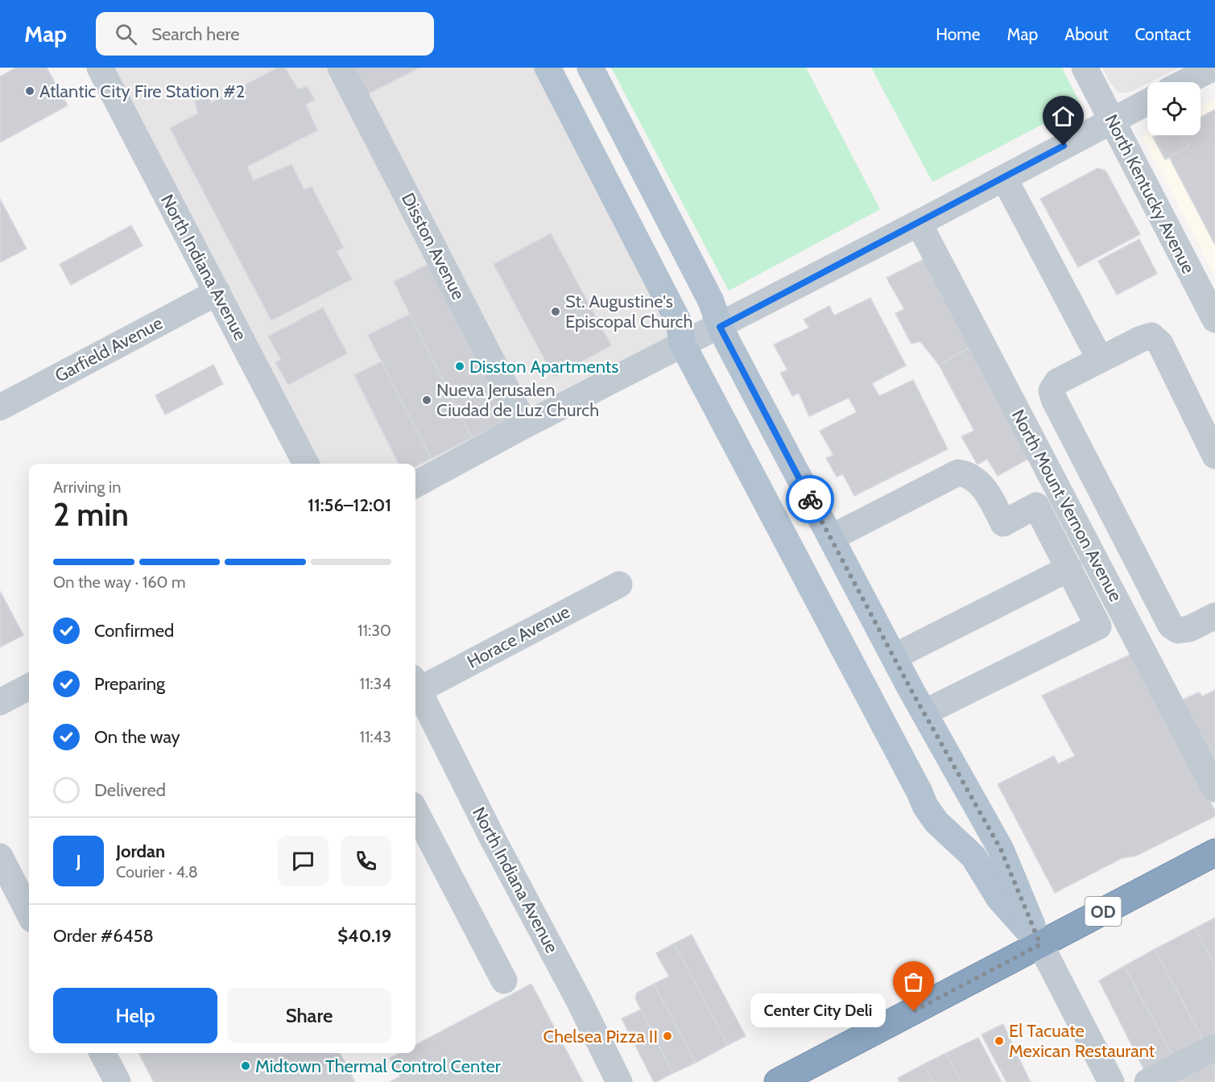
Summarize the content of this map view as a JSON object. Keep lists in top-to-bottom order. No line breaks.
{"streets":{"highway":["OD"],"street":["North Kentucky Avenue","Disston Avenue","North Indiana Avenue","Garfield Avenue","North Mount Vernon Avenue","Horace Avenue"]},"crossings":[["North Indiana Avenue","Garfield Avenue"]],"places":["Atlantic City Fire Station #2","St. Augustine's Episcopal Church","Disston Apartments","Nueva Jerusalen Ciudad de Luz Church","Center City Deli","Chelsea Pizza II","El Tacuate Mexican Restaurant","Midtown Thermal Control Center"],"page":{"header":"Map","search":"Search here","nav":["Home","Map","About","Contact"],"heading":["2 min","Arriving in","11:56–12:01"],"panel":["Jordan","Courier · 4.8","Order #6458","$40.19"],"bar":"On the way · 160 m","list":[["Confirmed","11:30"],["Preparing","11:34"],["On the way","11:43"],"Delivered"],"round":"J","buttons":["Help","Share"],"bubble":"Center City Deli"}}
